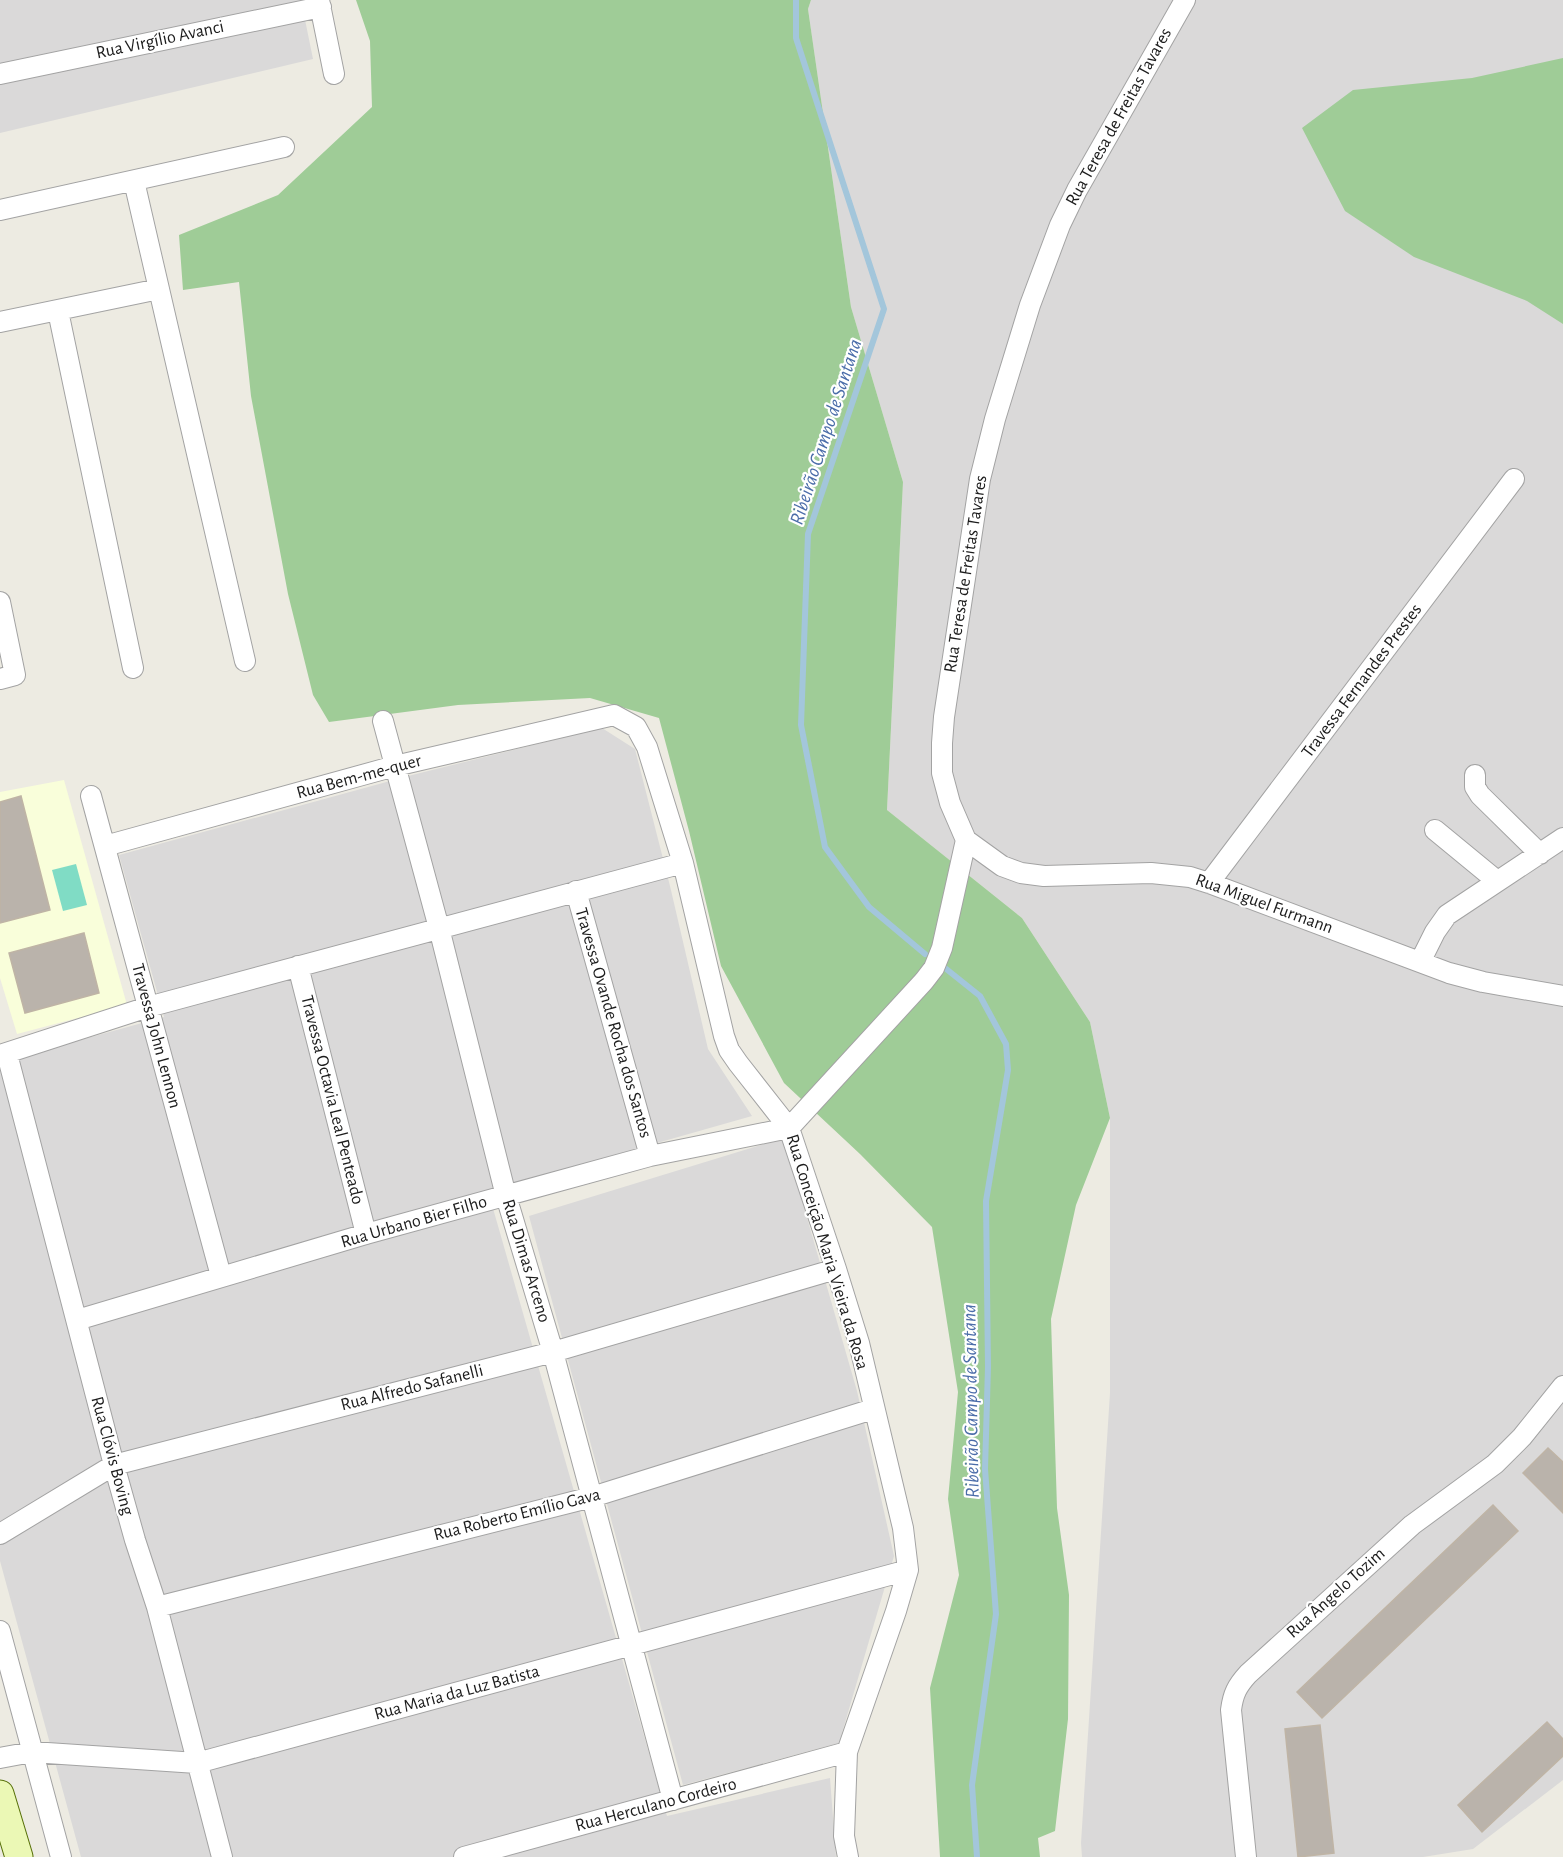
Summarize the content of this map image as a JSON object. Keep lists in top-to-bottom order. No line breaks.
{"streets":{"street":["Rua Virgílio Avanci","Rua Teresa de Freitas Tavares","Travessa Fernandes Prestes","Rua Bem-me-quer","Rua Miguel Furmann","Travessa Ovande Rocha dos Santos","Travessa John Lennon","Travessa Octavia Leal Penteado","Rua Urbano Bier Filho","Rua Conceição Maria Vieira da Rosa","Rua Dimas Arceno","Rua Alfredo Safanelli","Rua Clóvis Boving","Rua Roberto Emílio Gava","Rua Ângelo Tozim","Rua Maria da Luz Batista","Rua Herculano Cordeiro"]},"crossings":[["Rua Teresa de Freitas Tavares","Rua Miguel Furmann"],["Travessa Fernandes Prestes","Rua Miguel Furmann"],["Rua Bem-me-quer","Travessa John Lennon"],["Rua Bem-me-quer","Rua Conceição Maria Vieira da Rosa"],["Rua Bem-me-quer","Rua Dimas Arceno"],["Travessa Ovande Rocha dos Santos","Rua Urbano Bier Filho"],["Travessa John Lennon","Rua Urbano Bier Filho"],["Travessa Octavia Leal Penteado","Rua Urbano Bier Filho"],["Rua Urbano Bier Filho","Rua Conceição Maria Vieira da Rosa"],["Rua Urbano Bier Filho","Rua Dimas Arceno"],["Rua Urbano Bier Filho","Rua Clóvis Boving"],["Rua Conceição Maria Vieira da Rosa","Rua Alfredo Safanelli"],["Rua Conceição Maria Vieira da Rosa","Rua Roberto Emílio Gava"],["Rua Conceição Maria Vieira da Rosa","Rua Maria da Luz Batista"],["Rua Conceição Maria Vieira da Rosa","Rua Herculano Cordeiro"],["Rua Dimas Arceno","Rua Alfredo Safanelli"],["Rua Dimas Arceno","Rua Roberto Emílio Gava"],["Rua Dimas Arceno","Rua Maria da Luz Batista"],["Rua Dimas Arceno","Rua Herculano Cordeiro"],["Rua Alfredo Safanelli","Rua Clóvis Boving"],["Rua Clóvis Boving","Rua Roberto Emílio Gava"],["Rua Clóvis Boving","Rua Maria da Luz Batista"]],"water":["Ribeirão Campo de Santana"]}
